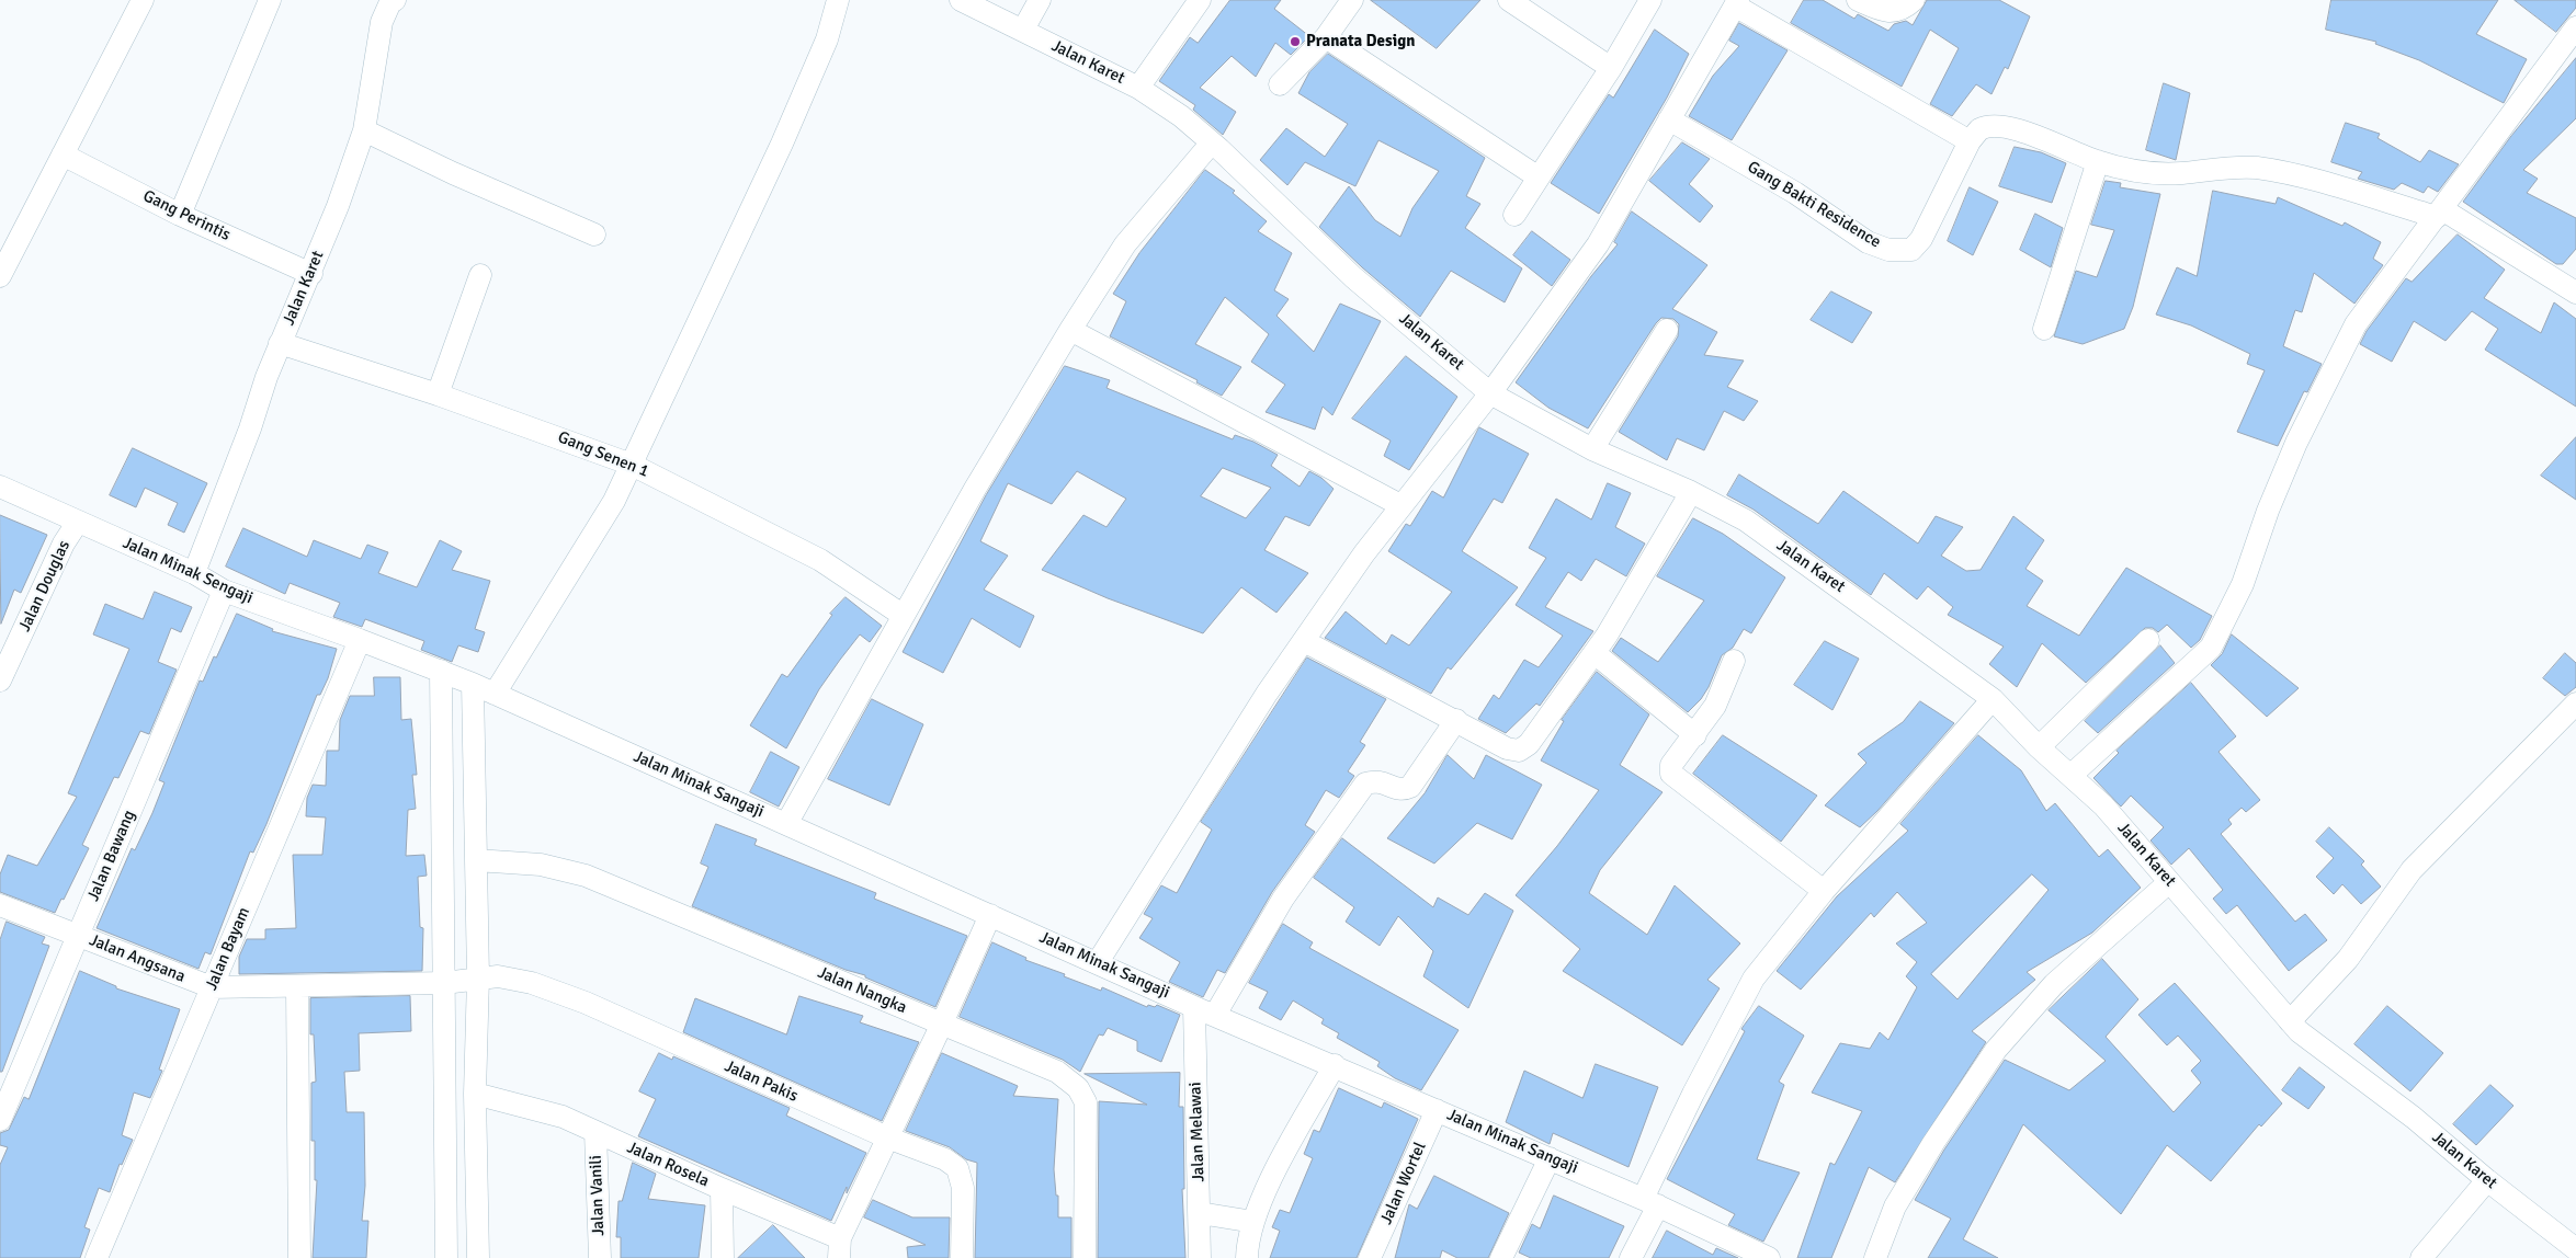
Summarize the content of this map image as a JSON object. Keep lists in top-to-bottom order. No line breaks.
{"streets":{"street":["Jalan Karet","Gang Bakti Residence","Gang Perintis","Gang Senen 1","Jalan Minak Sengaji","Jalan Douglas","Jalan Minak Sangaji","Jalan Bawang","Jalan Bayam","Jalan Angsana","Jalan Nangka","Jalan Pakis","Jalan Melawai","Jalan Rosela","Jalan Wortel","Jalan Vanili"]},"crossings":[["Jalan Karet","Gang Perintis"],["Jalan Karet","Gang Senen 1"],["Jalan Karet","Jalan Minak Sengaji"],["Jalan Minak Sengaji","Jalan Douglas"],["Jalan Minak Sengaji","Jalan Minak Sangaji"],["Jalan Minak Sengaji","Jalan Bawang"],["Jalan Minak Sengaji","Jalan Bayam"],["Jalan Minak Sangaji","Jalan Melawai"],["Jalan Minak Sangaji","Jalan Wortel"],["Jalan Bawang","Jalan Angsana"],["Jalan Bayam","Jalan Angsana"],["Jalan Angsana","Jalan Pakis"],["Jalan Rosela","Jalan Vanili"]],"places":["Pranata Design"]}
